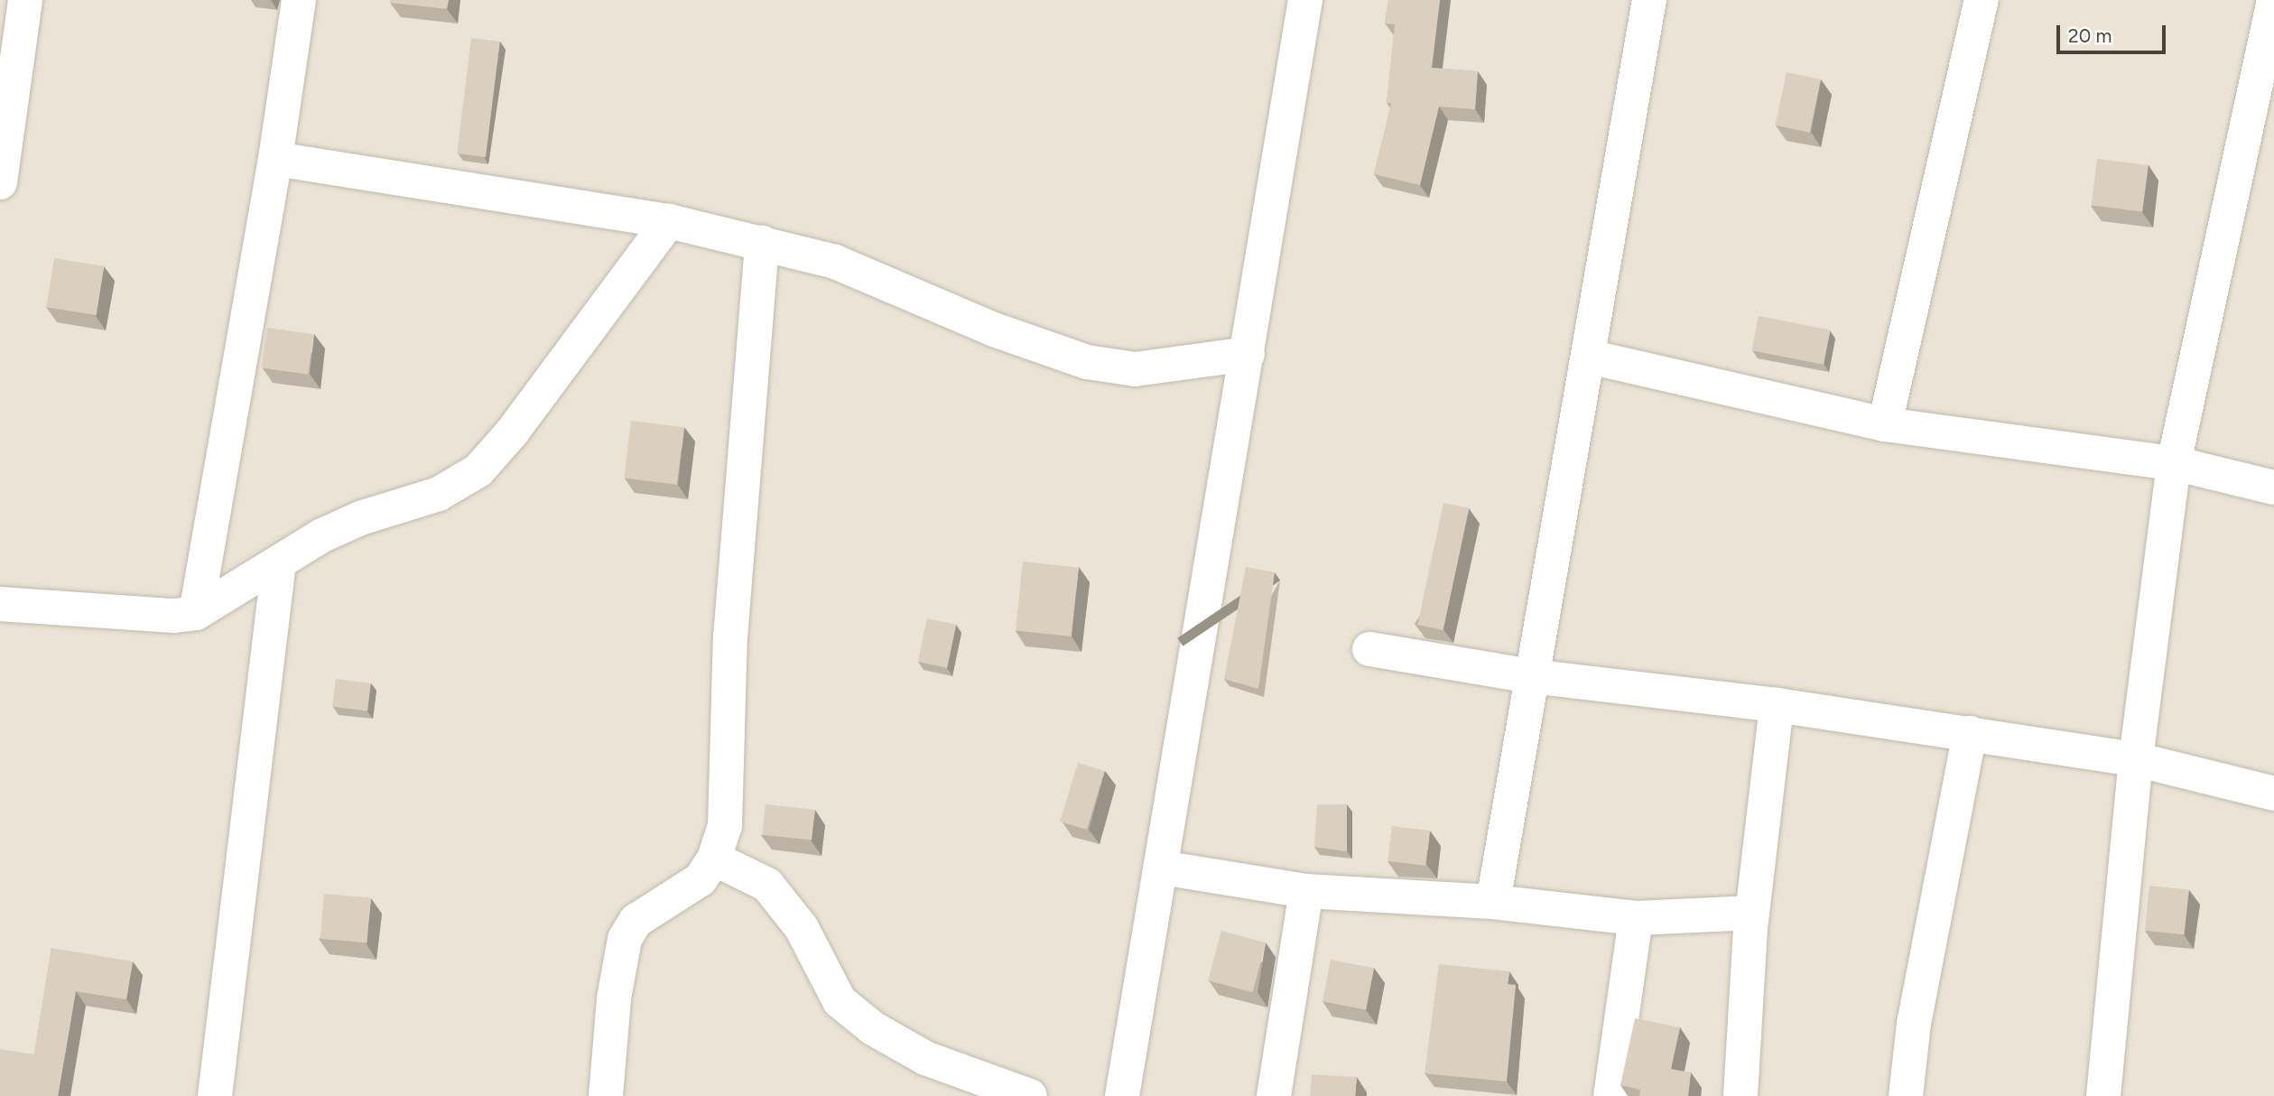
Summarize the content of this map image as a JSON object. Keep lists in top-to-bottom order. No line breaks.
{"scale_bar":"20 m"}
